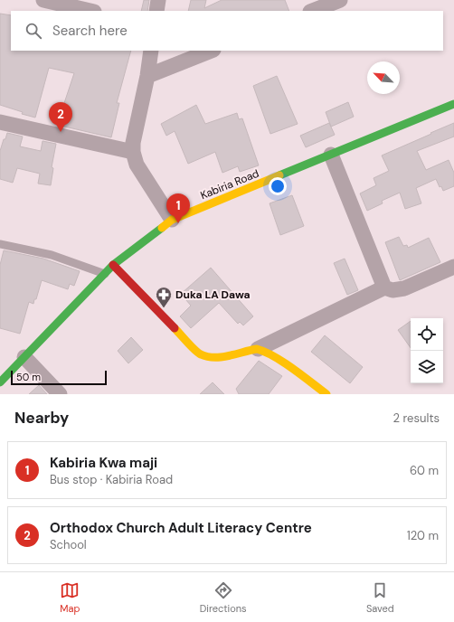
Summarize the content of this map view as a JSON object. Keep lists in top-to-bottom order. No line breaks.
{"streets":{"main road":["Kabiria Road"]},"places":{"pharmacy":["Duka LA Dawa"]},"scale_bar":"50 m","north":"top left","page":{"search":"Search here","pins":["2","1"],"scale":"50 m","heading":["Nearby","2 results"],"list":[{"mark":"1","name":"Kabiria Kwa maji","note":"Bus stop · Kabiria Road","value":"60 m"},{"mark":"2","name":"Orthodox Church Adult Literacy Centre","note":"School","value":"120 m"}],"nav":["Map","Directions","Saved"]}}
